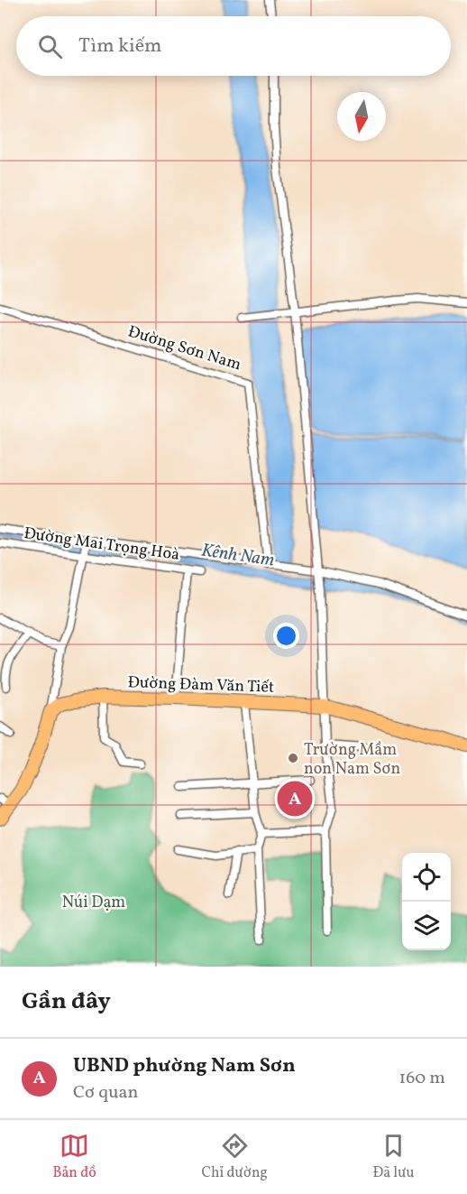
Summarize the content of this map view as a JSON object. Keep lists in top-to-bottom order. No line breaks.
{"streets":{"main road":["Đường Đàm Văn Tiết"],"street":["Đường Sơn Nam","Đường Mai Trọng Hoà"]},"water":["Kênh Nam"],"parks":["Núi Dạm"],"places":["Trường Mầm non Nam Sơn"],"north":"bottom","page":{"search":"Tìm kiếm","pins":"A","heading":"Gần đây","list":[{"mark":"A","name":"UBND phường Nam Sơn","note":"Cơ quan","value":"160 m"}],"nav":["Bản đồ","Chỉ đường","Đã lưu"]}}
